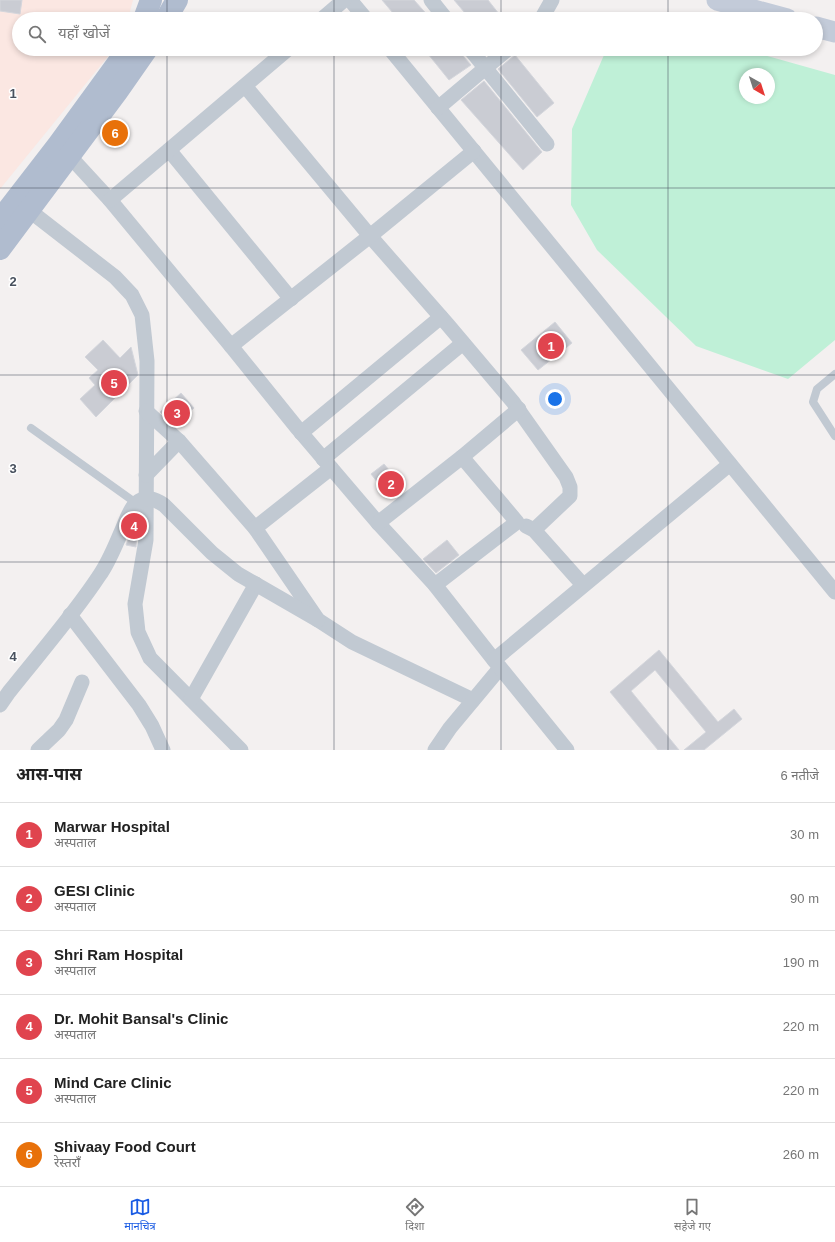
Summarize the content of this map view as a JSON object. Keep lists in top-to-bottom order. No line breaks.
{"north":"bottom right","page":{"search":"यहाँ खोजें","pins":["6","1","5","3","2","4"],"heading":["आस-पास","6 नतीजे"],"list":[{"mark":"1","name":"Marwar Hospital","note":"अस्पताल","value":"30 m"},{"mark":"2","name":"GESI Clinic","note":"अस्पताल","value":"90 m"},{"mark":"3","name":"Shri Ram Hospital","note":"अस्पताल","value":"190 m"},{"mark":"4","name":"Dr. Mohit Bansal's Clinic","note":"अस्पताल","value":"220 m"},{"mark":"5","name":"Mind Care Clinic","note":"अस्पताल","value":"220 m"},{"mark":"6","name":"Shivaay Food Court","note":"रेस्तराँ","value":"260 m"}],"nav":["मानचित्र","दिशा","सहेजे गए"]},"grid":{"rows":["1","2","3","4"]}}
